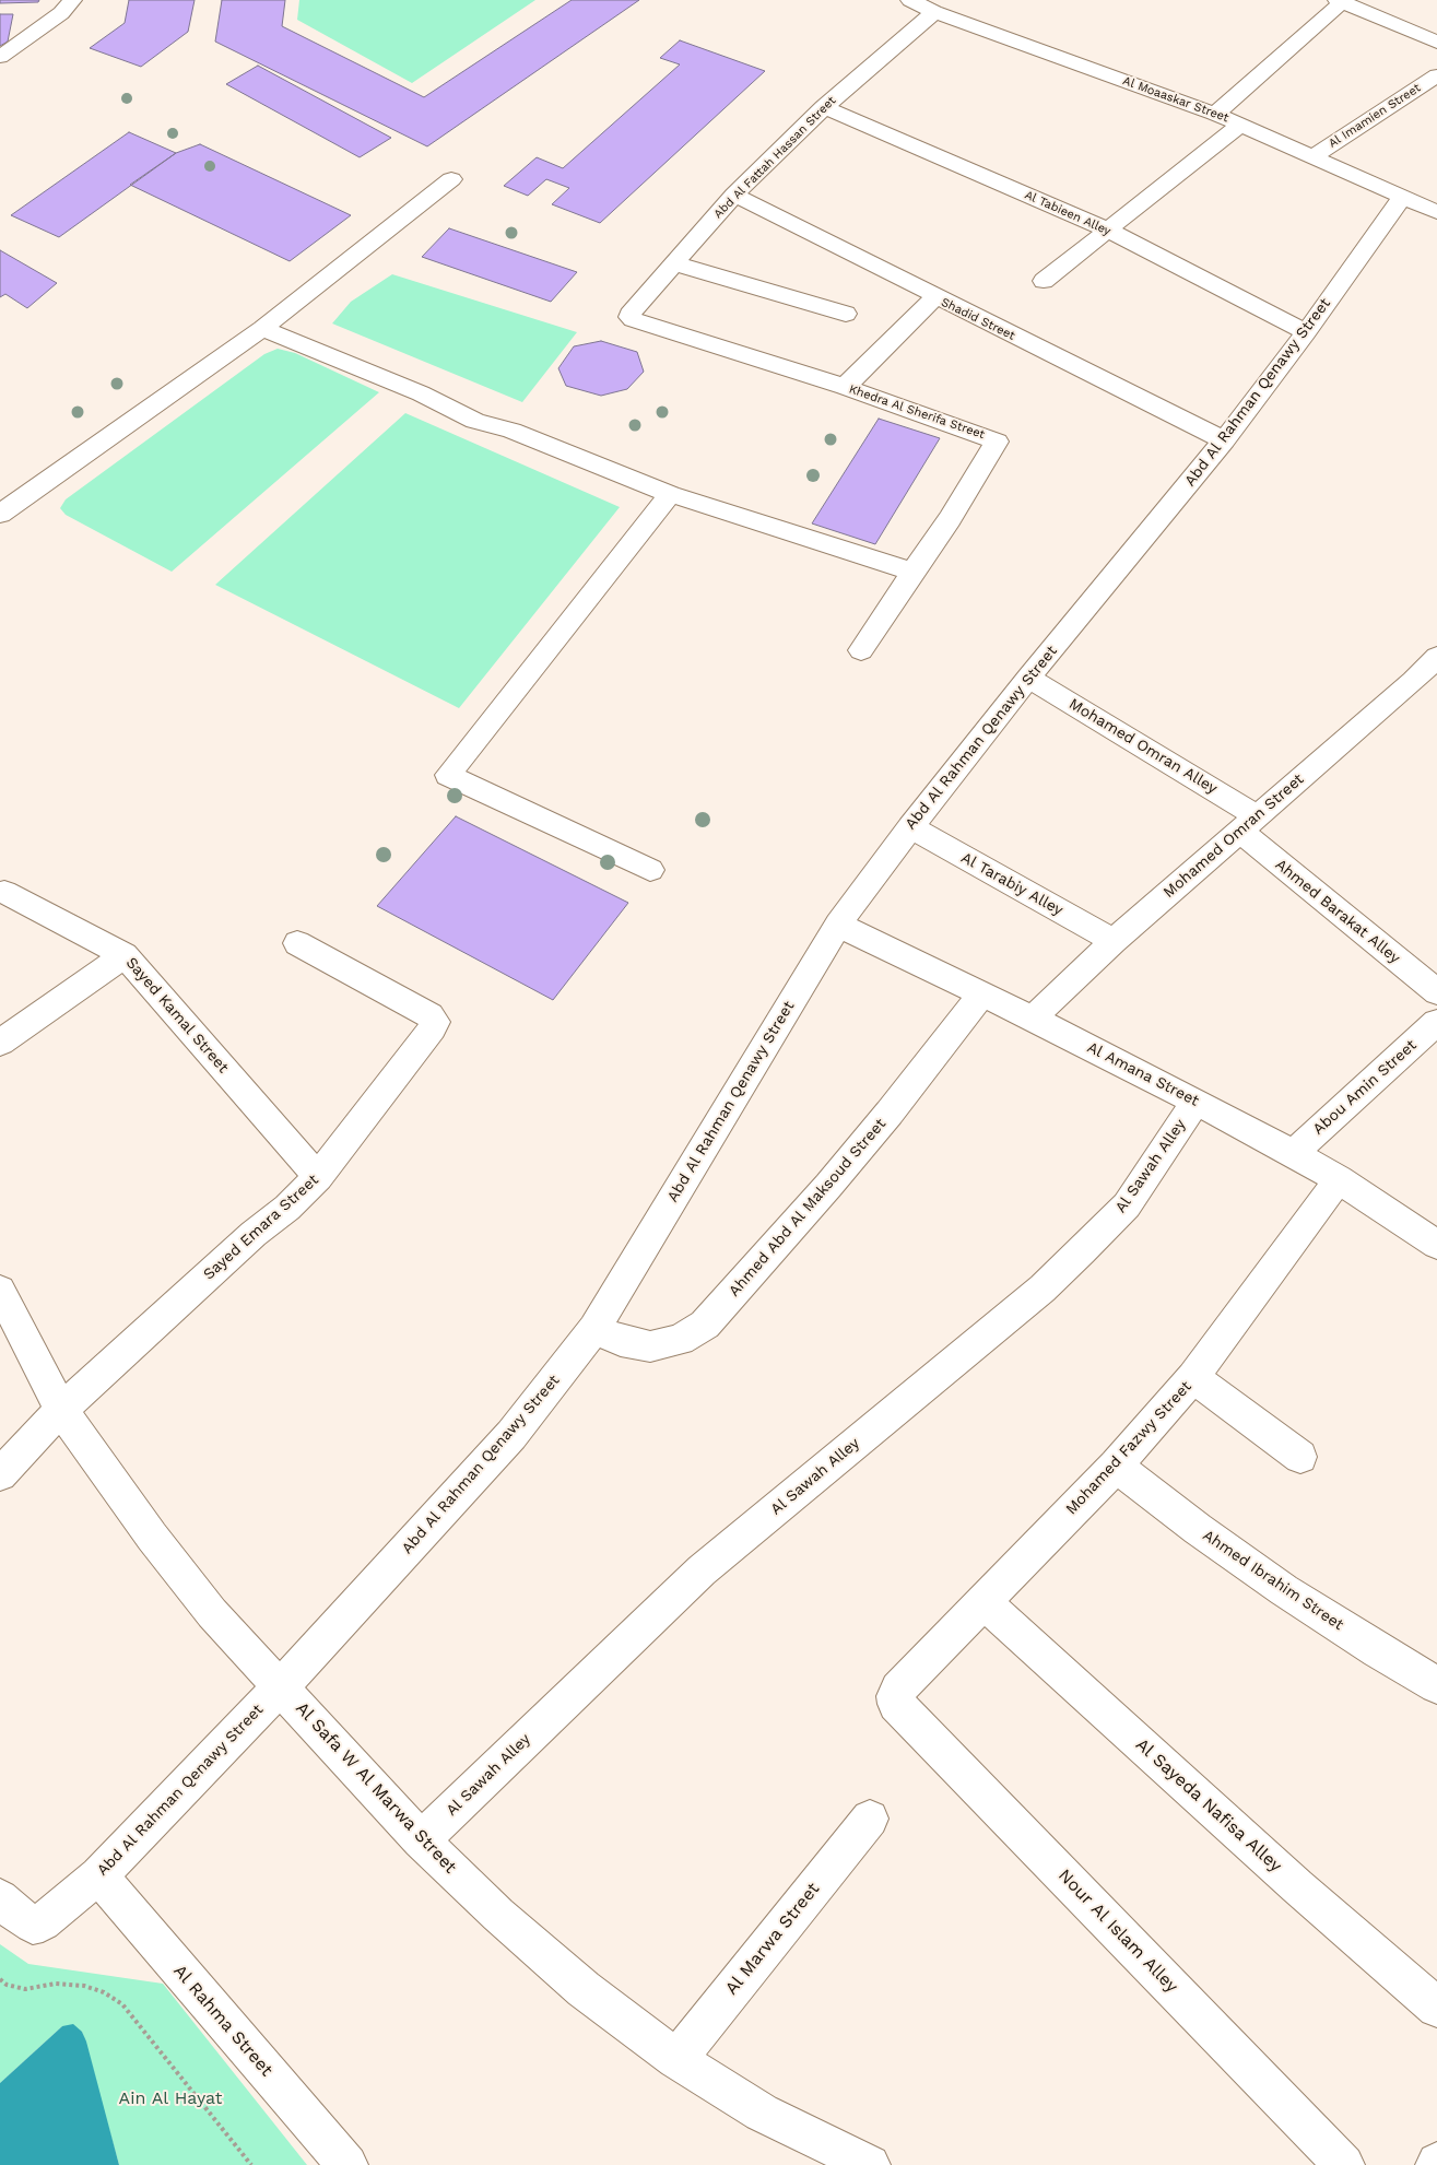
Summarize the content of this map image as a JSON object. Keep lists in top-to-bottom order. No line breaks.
{"streets":{"street":["Al Moaaskar Street","Al Imamien Street","Abd Al Fattah Hassan Street","Al Tabieen Alley","Shadid Street","Abd Al Rahman Qenawy Street","Khedra Al Sherifa Street","Mohamed Omran Alley","Mohamed Omran Street","Al Tarabiy Alley","Ahmed Barakat Alley","Sayed Kamal Street","Al Amana Street","Abou Amin Street","Al Sawah Alley","Ahmed Abd Al Maksoud Street","Sayed Emara Street","Mohamed Fazwy Street","Ahmed Ibrahim Street","Al Safa W Al Marwa Street","Al Sayeda Nafisa Alley","Nour Al Islam Alley","Al Marwa Street","Al Rahma Street"]},"crossings":[["Al Moaaskar Street","Al Imamien Street"],["Al Moaaskar Street","Abd Al Fattah Hassan Street"],["Al Moaaskar Street","Abd Al Rahman Qenawy Street"],["Abd Al Fattah Hassan Street","Al Tabieen Alley"],["Abd Al Fattah Hassan Street","Shadid Street"],["Abd Al Fattah Hassan Street","Khedra Al Sherifa Street"],["Al Tabieen Alley","Abd Al Rahman Qenawy Street"],["Shadid Street","Abd Al Rahman Qenawy Street"],["Abd Al Rahman Qenawy Street","Mohamed Omran Alley"],["Abd Al Rahman Qenawy Street","Al Tarabiy Alley"],["Abd Al Rahman Qenawy Street","Al Amana Street"],["Abd Al Rahman Qenawy Street","Ahmed Abd Al Maksoud Street"],["Abd Al Rahman Qenawy Street","Al Safa W Al Marwa Street"],["Abd Al Rahman Qenawy Street","Al Rahma Street"],["Mohamed Omran Alley","Mohamed Omran Street"],["Mohamed Omran Alley","Ahmed Barakat Alley"],["Mohamed Omran Street","Al Tarabiy Alley"],["Mohamed Omran Street","Ahmed Barakat Alley"],["Mohamed Omran Street","Al Amana Street"],["Sayed Kamal Street","Sayed Emara Street"],["Al Amana Street","Abou Amin Street"],["Al Amana Street","Al Sawah Alley"],["Al Amana Street","Ahmed Abd Al Maksoud Street"],["Al Amana Street","Mohamed Fazwy Street"],["Al Sawah Alley","Al Safa W Al Marwa Street"],["Sayed Emara Street","Al Safa W Al Marwa Street"],["Mohamed Fazwy Street","Ahmed Ibrahim Street"],["Mohamed Fazwy Street","Al Sayeda Nafisa Alley"],["Mohamed Fazwy Street","Nour Al Islam Alley"],["Al Safa W Al Marwa Street","Al Marwa Street"]],"parks":["Ain Al Hayat"]}
